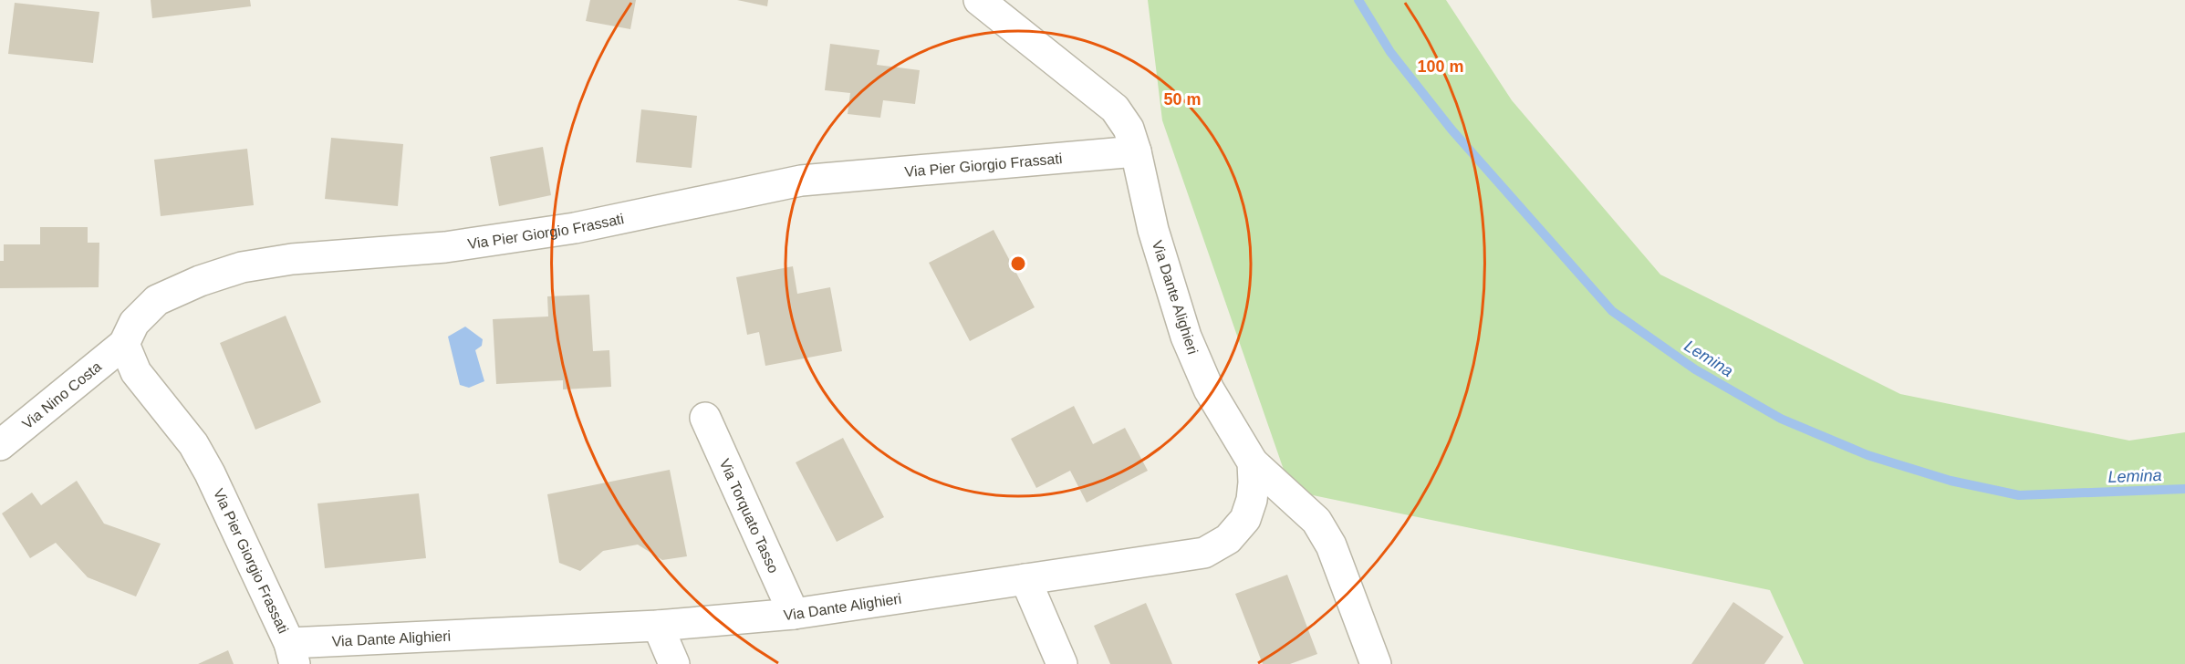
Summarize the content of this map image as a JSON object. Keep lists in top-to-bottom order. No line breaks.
{"streets":{"street":["Via Pier Giorgio Frassati","Via Dante Alighieri","Via Nino Costa","Via Torquato Tasso"]},"crossings":[["Via Pier Giorgio Frassati","Via Dante Alighieri"],["Via Pier Giorgio Frassati","Via Nino Costa"],["Via Dante Alighieri","Via Torquato Tasso"]],"water":["Lemina"],"rings":["100 m","50 m"]}
